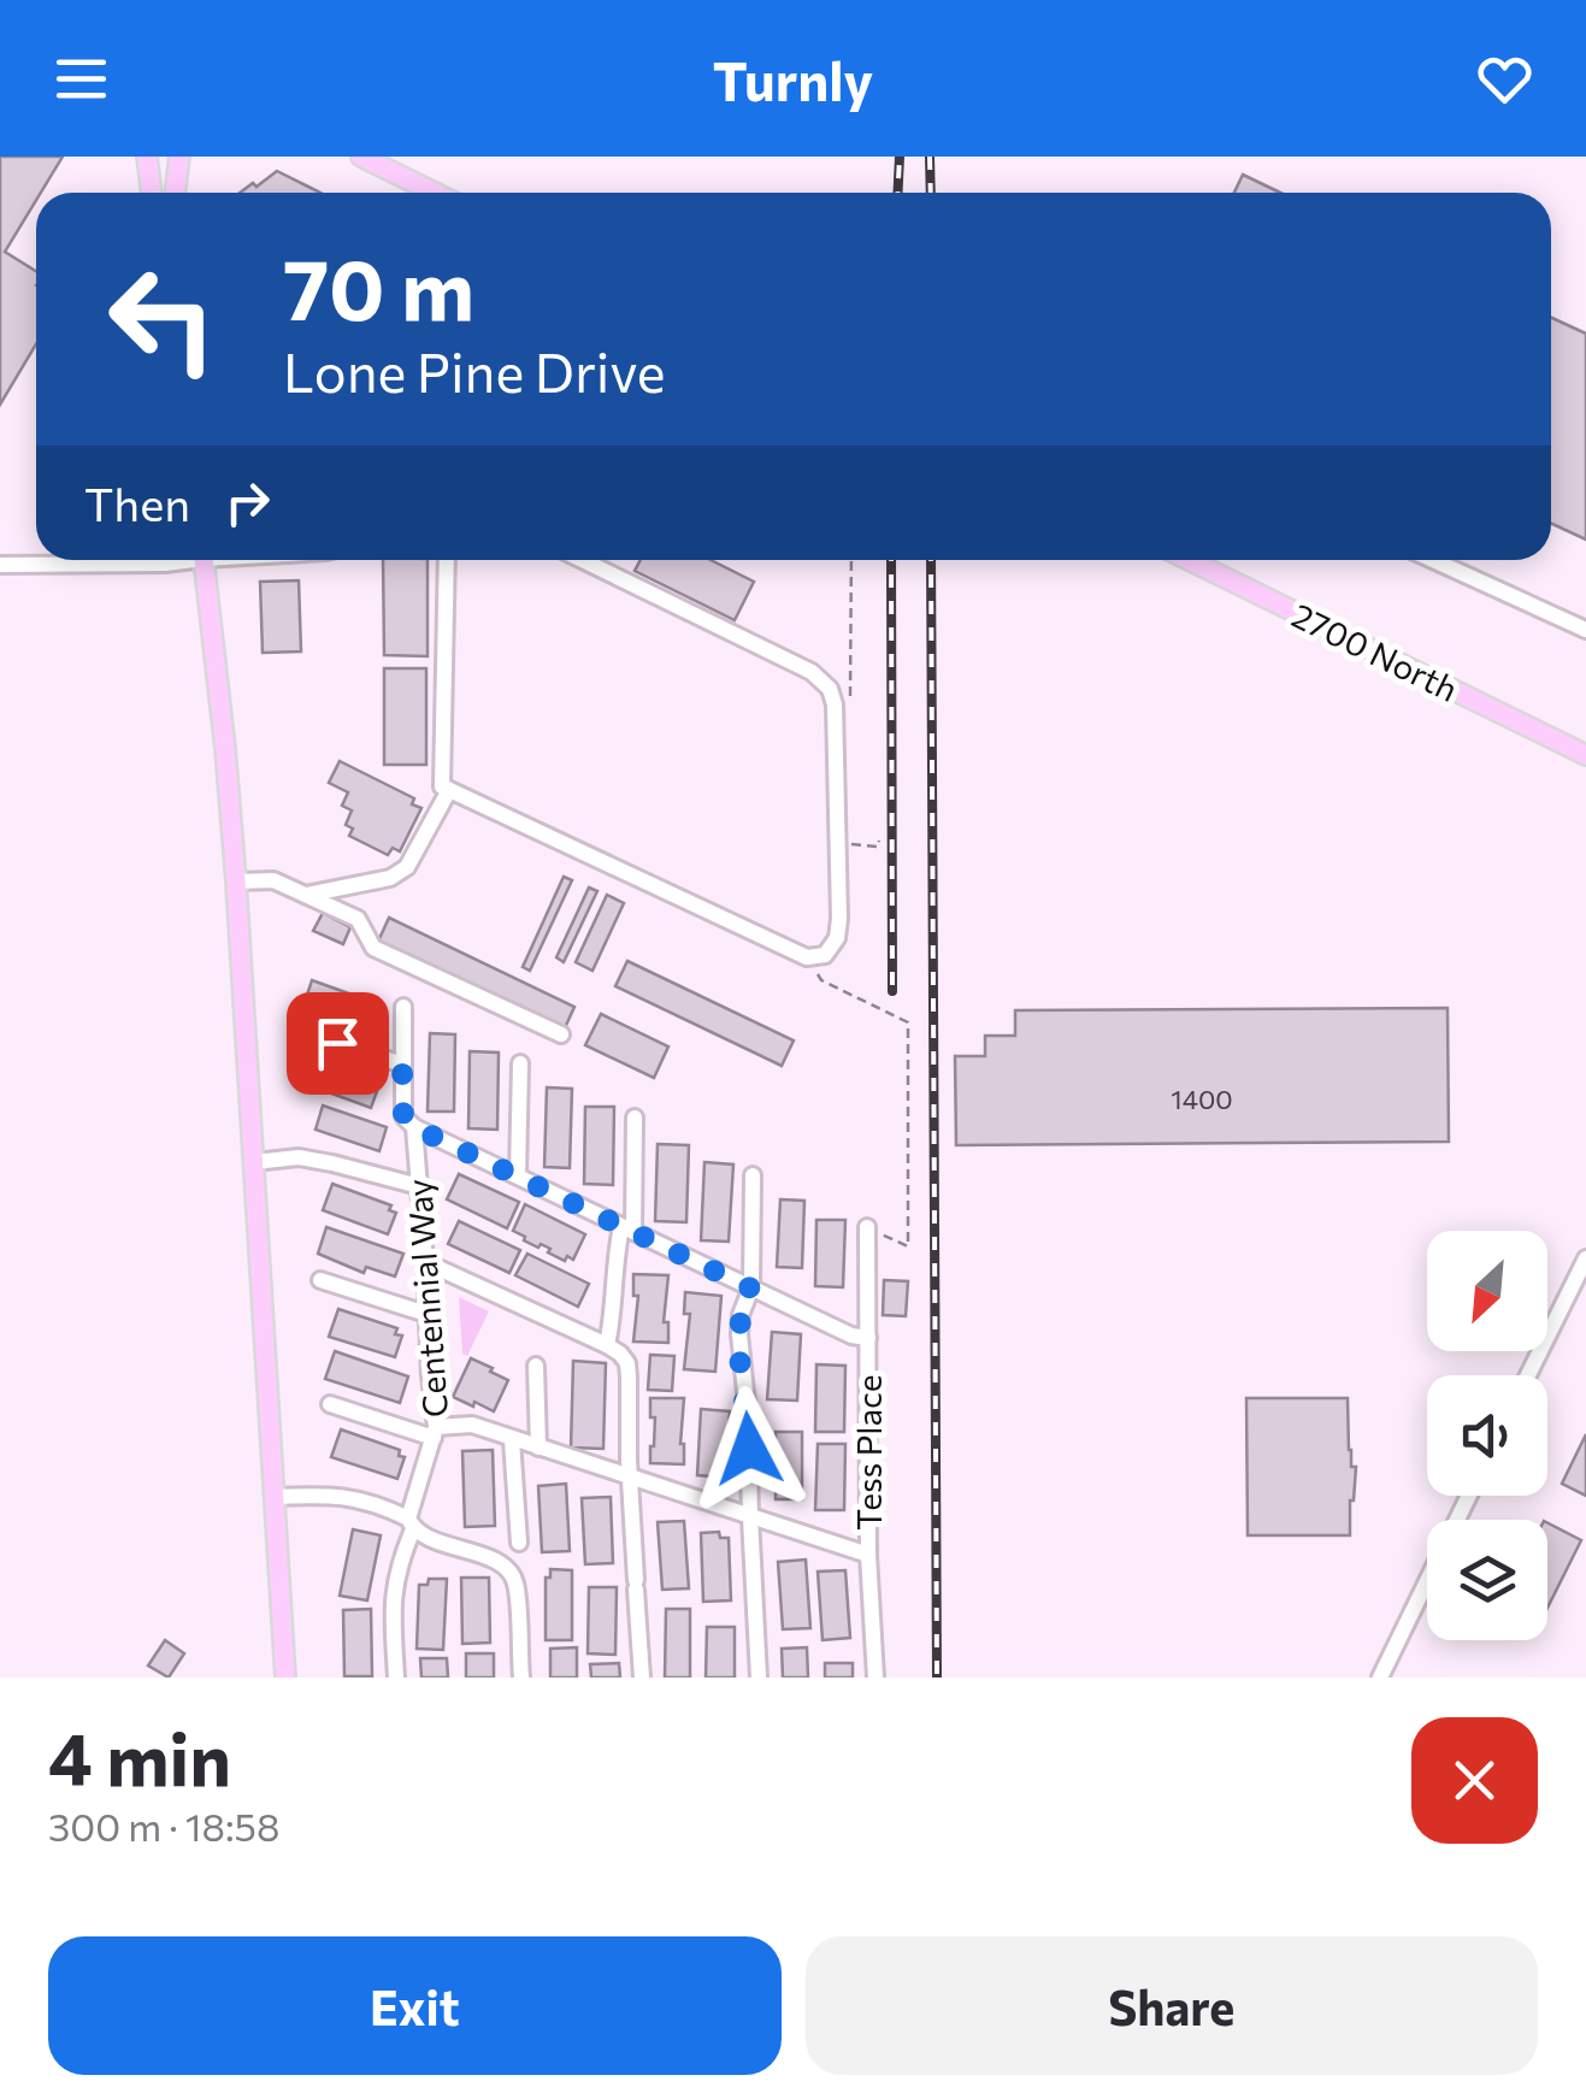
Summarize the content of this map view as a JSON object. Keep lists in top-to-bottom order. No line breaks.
{"streets":{"main road":["2700 North"],"street":["Centennial Way","Tess Place"]},"house_numbers":["1400"],"north":"bottom left","page":{"header":"Turnly","turn":["70 m","Lone Pine Drive"],"then":"Then","heading":["4 min","300 m · 18:58"],"buttons":["Exit","Share"]}}
